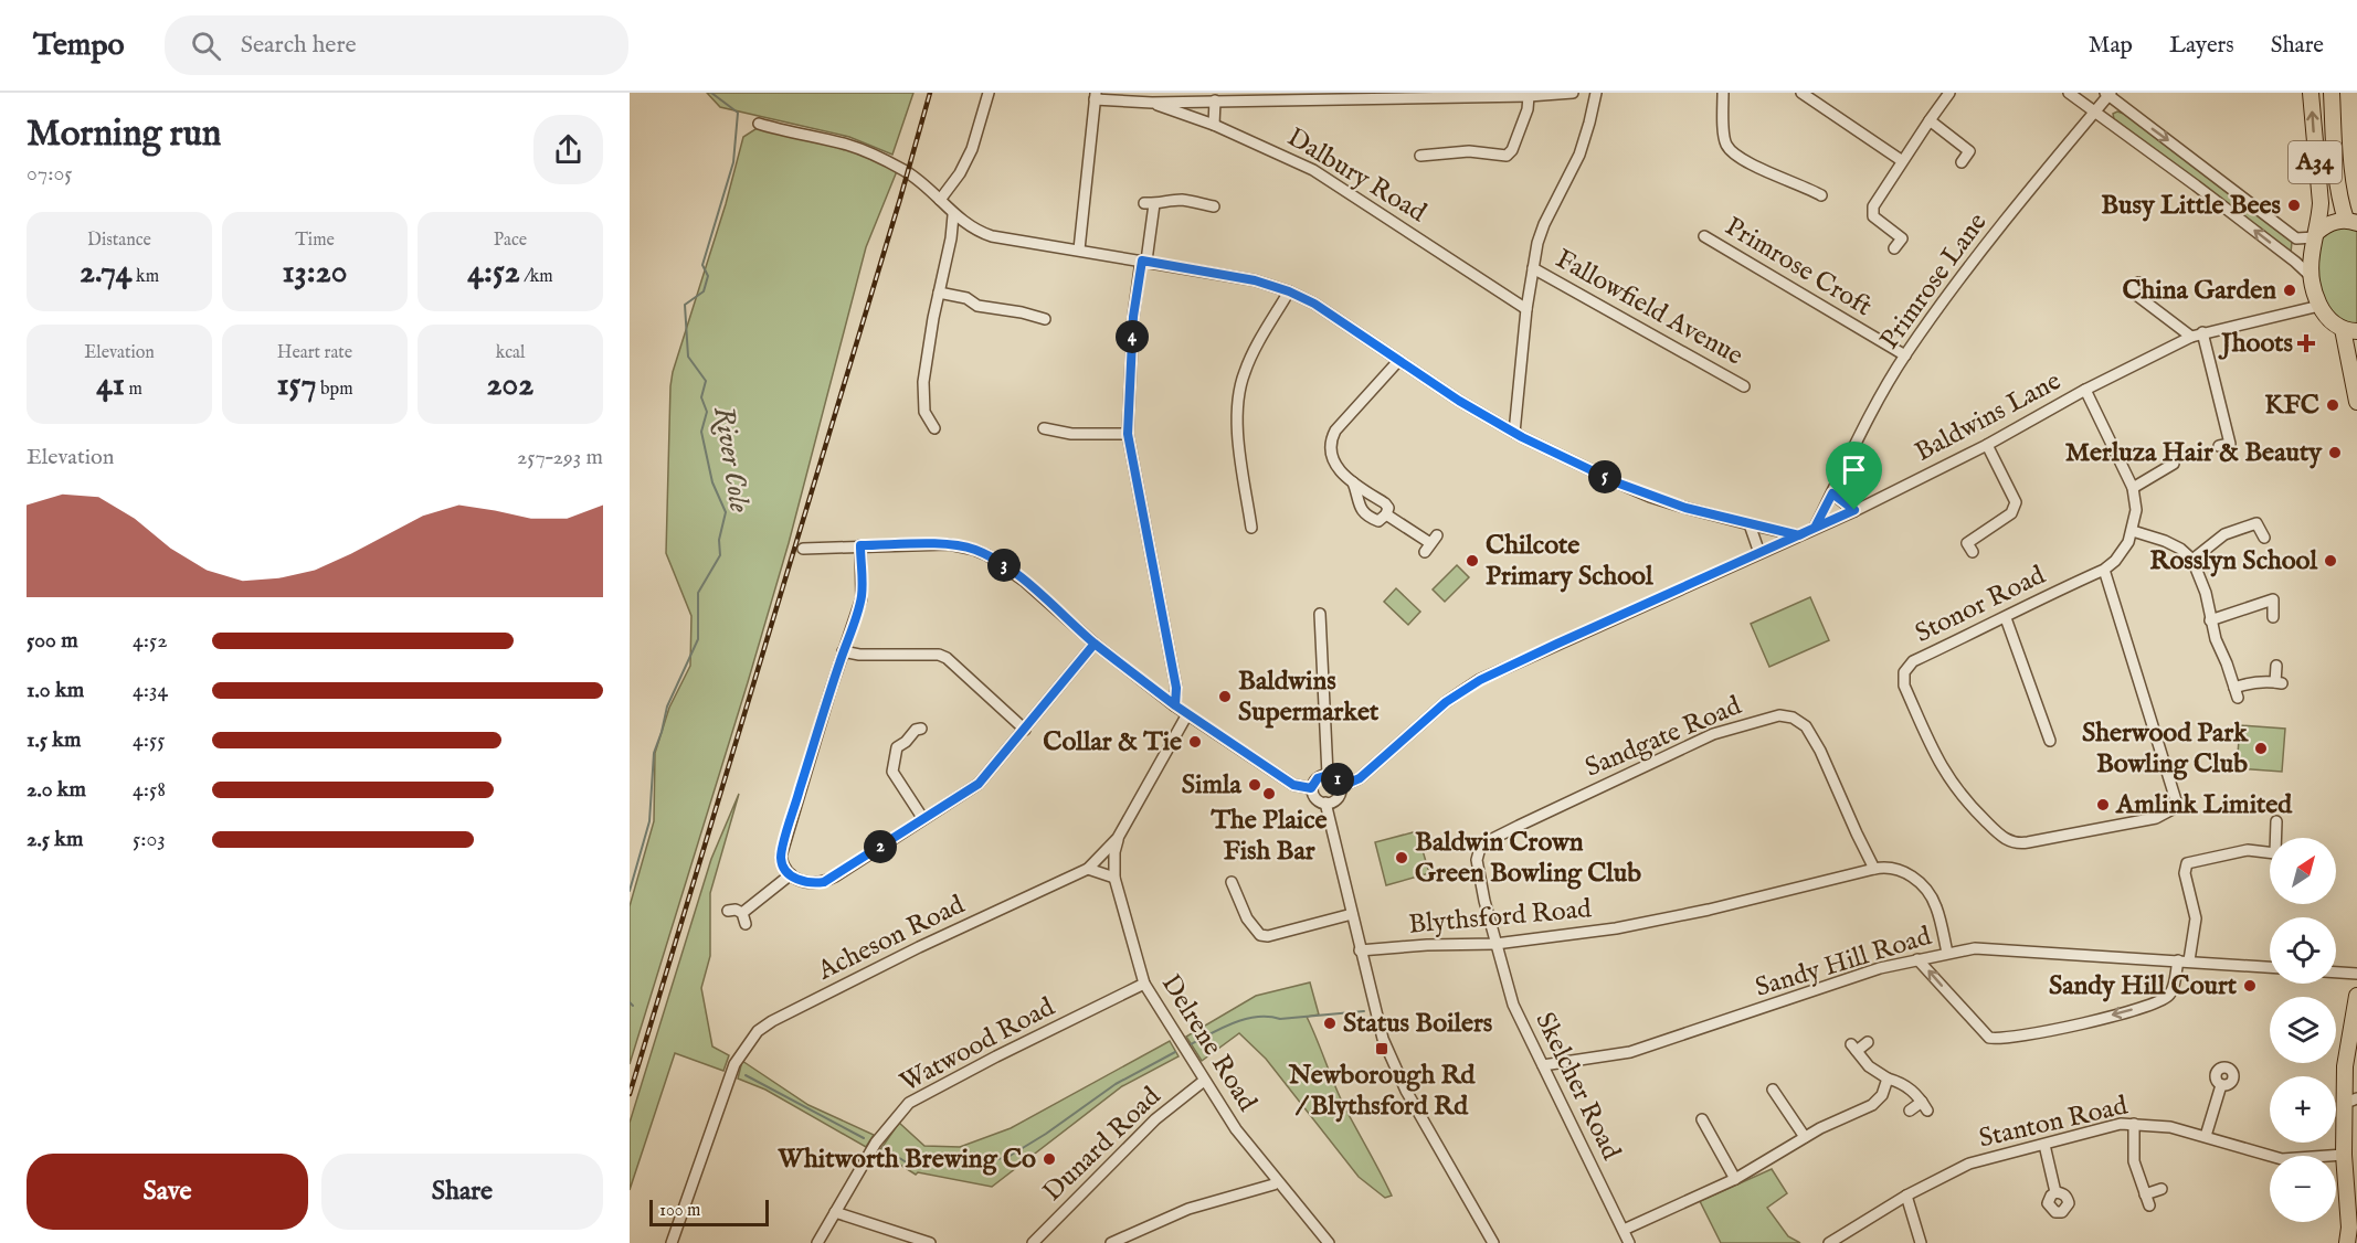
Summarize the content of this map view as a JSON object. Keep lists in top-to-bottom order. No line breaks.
{"streets":{"highway":["A34"],"street":["Dalbury Road","Primrose Croft","Primrose Lane","Fallowfield Avenue","Baldwins Lane","Stonor Road","Sandgate Road","Blythsford Road","Acheson Road","Sandy Hill Road","Delrene Road","Watwood Road","Skelcher Road","Stanton Road","Dunard Road"]},"crossings":[["Primrose Croft","Primrose Lane"],["Primrose Lane","Baldwins Lane"],["Baldwins Lane","Stonor Road"],["Sandgate Road","Blythsford Road"],["Sandgate Road","Skelcher Road"],["Blythsford Road","Skelcher Road"],["Acheson Road","Delrene Road"],["Sandy Hill Road","Skelcher Road"],["Delrene Road","Watwood Road"],["Delrene Road","Dunard Road"]],"water":["River Cole"],"places":{"other":["Busy Little Bees","China Garden","KFC","Merluza Hair & Beauty","Chilcote Primary School","Rosslyn School","Baldwins Supermarket","Collar & Tie","Sherwood Park Bowling Club","Simla","The Plaice Fish Bar","Amlink Limited","Baldwin Crown Green Bowling Club","Sandy Hill Court","Status Boilers","Whitworth Brewing Co"],"health":["Jhoots"],"transit":["Newborough Rd / Blythsford Rd"]},"scale_bar":"100 m","north":"top right","page":{"header":"Tempo","search":"Search here","nav":["Map","Layers","Share"],"heading":["Morning run","07:05"],"stats":[["Distance","2.74 km"],["Time","13:20"],["Pace","4:52 /km"],["Elevation","41 m"],["Heart rate","157 bpm"],["kcal","202"]],"pins":["4","5","3","1","2"],"chart":["Elevation","257–293 m"],"list":[{"name":"500 m","note":"4:52"},{"name":"1.0 km","note":"4:34"},{"name":"1.5 km","note":"4:55"},{"name":"2.0 km","note":"4:58"},{"name":"2.5 km","note":"5:03"}],"map_buttons":["+","−"],"buttons":["Save","Share"],"scale":"100 m"}}
